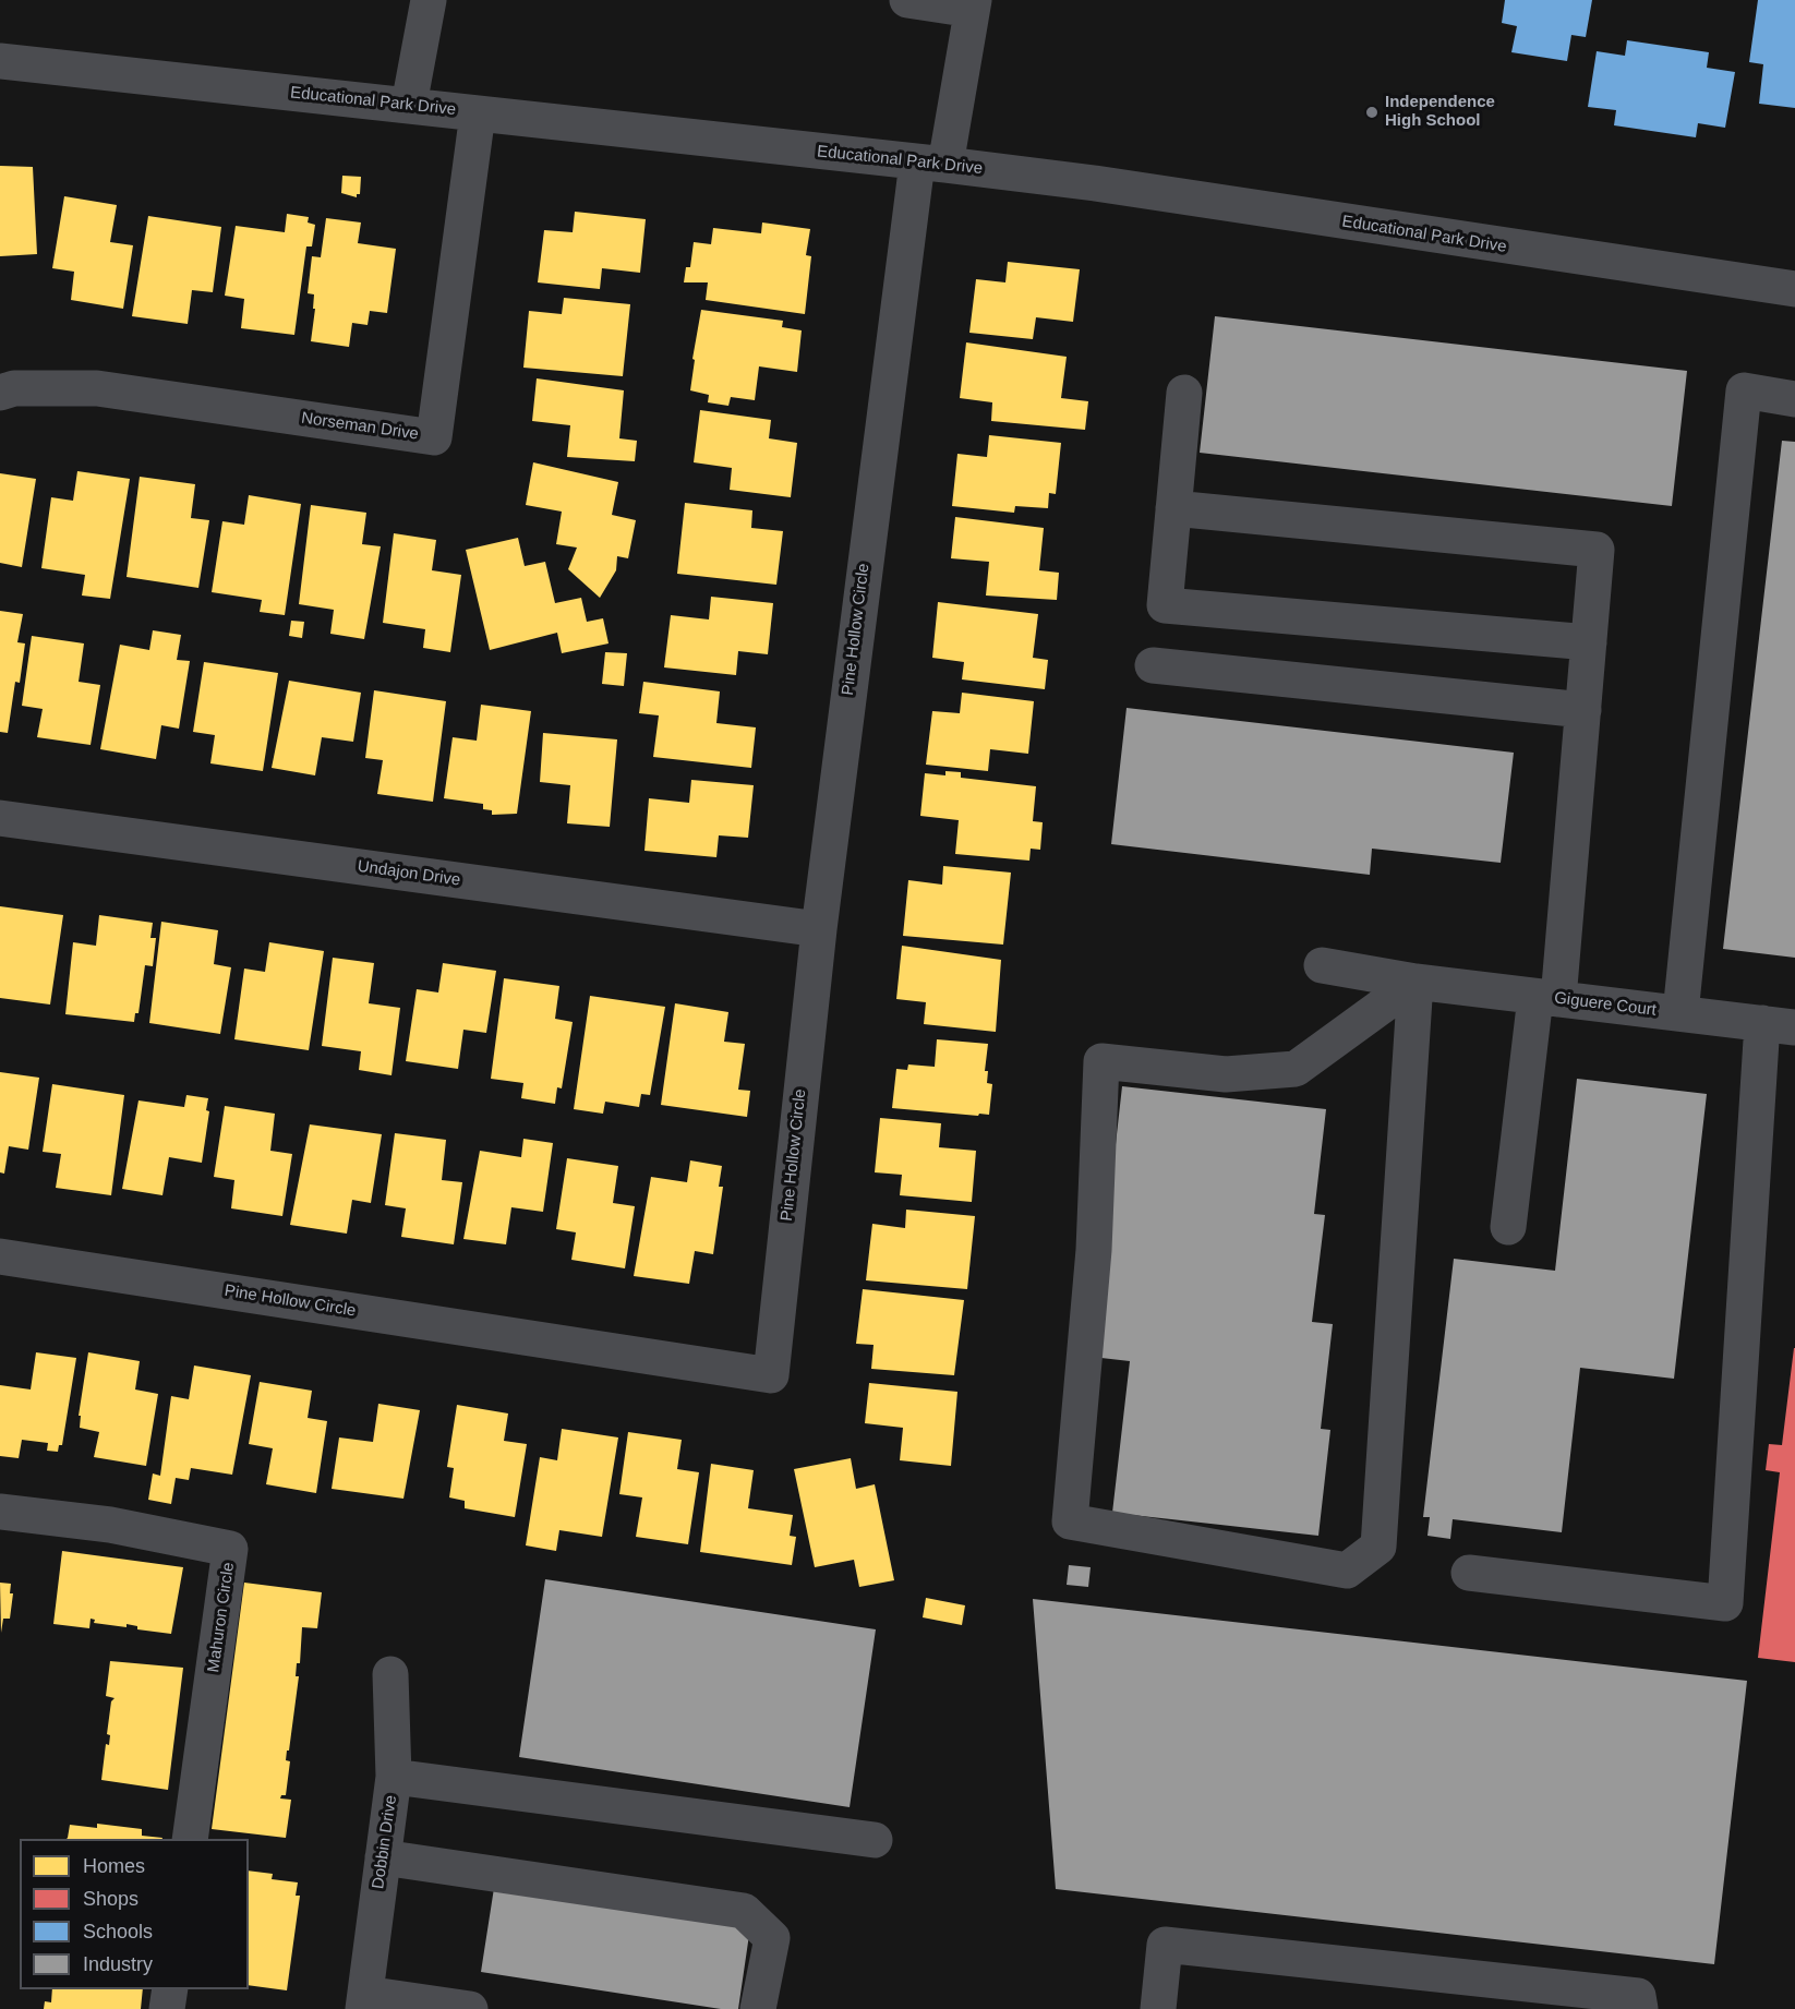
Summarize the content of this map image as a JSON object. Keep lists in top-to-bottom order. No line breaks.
{"streets":{"street":["Educational Park Drive","Norseman Drive","Pine Hollow Circle","Undajon Drive","Giguere Court","Mahuron Circle","Dobbin Drive"]},"crossings":[["Educational Park Drive","Norseman Drive"],["Educational Park Drive","Pine Hollow Circle"],["Pine Hollow Circle","Undajon Drive"]],"places":["Independence High School"],"legend":["Homes","Shops","Schools","Industry"]}
